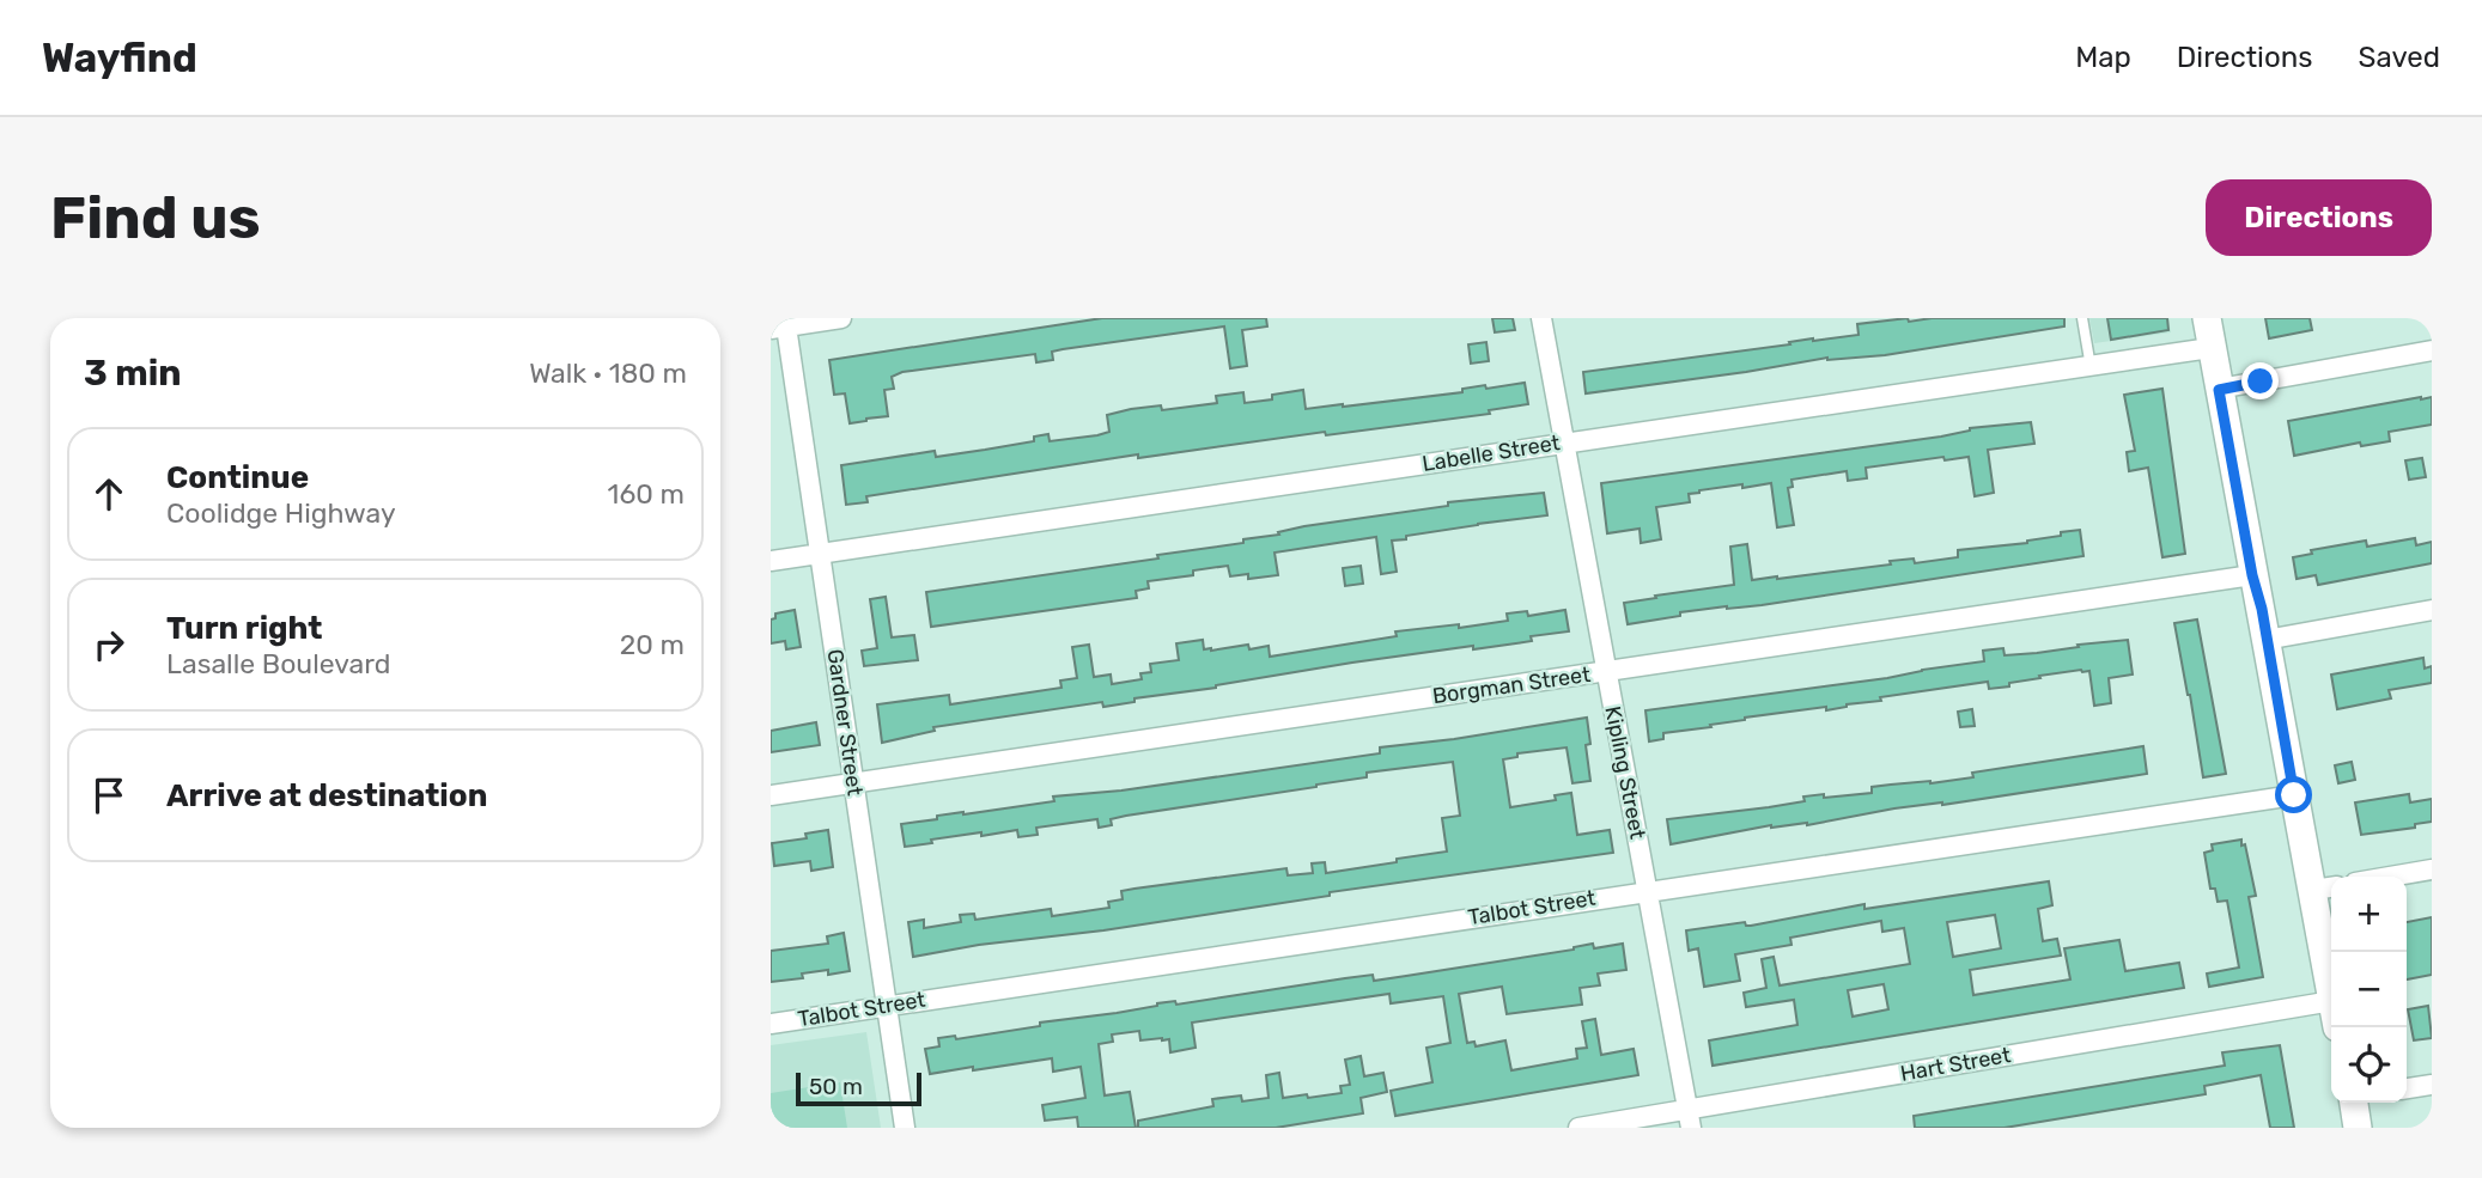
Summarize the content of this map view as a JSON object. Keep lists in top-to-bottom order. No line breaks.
{"streets":{"street":["Labelle Street","Borgman Street","Gardner Street","Kipling Street","Talbot Street","Hart Street"]},"crossings":[["Labelle Street","Gardner Street"],["Labelle Street","Kipling Street"],["Borgman Street","Gardner Street"],["Borgman Street","Kipling Street"],["Gardner Street","Talbot Street"],["Kipling Street","Talbot Street"],["Kipling Street","Hart Street"]],"scale_bar":"50 m","page":{"header":"Wayfind","nav":["Map","Directions","Saved"],"buttons":"Directions","title":"Find us","heading":["3 min","Walk · 180 m"],"list":[["Continue","Coolidge Highway","160 m"],["Turn right","Lasalle Boulevard","20 m"],"Arrive at destination"],"map_buttons":["+","−"],"scale":"50 m"}}
